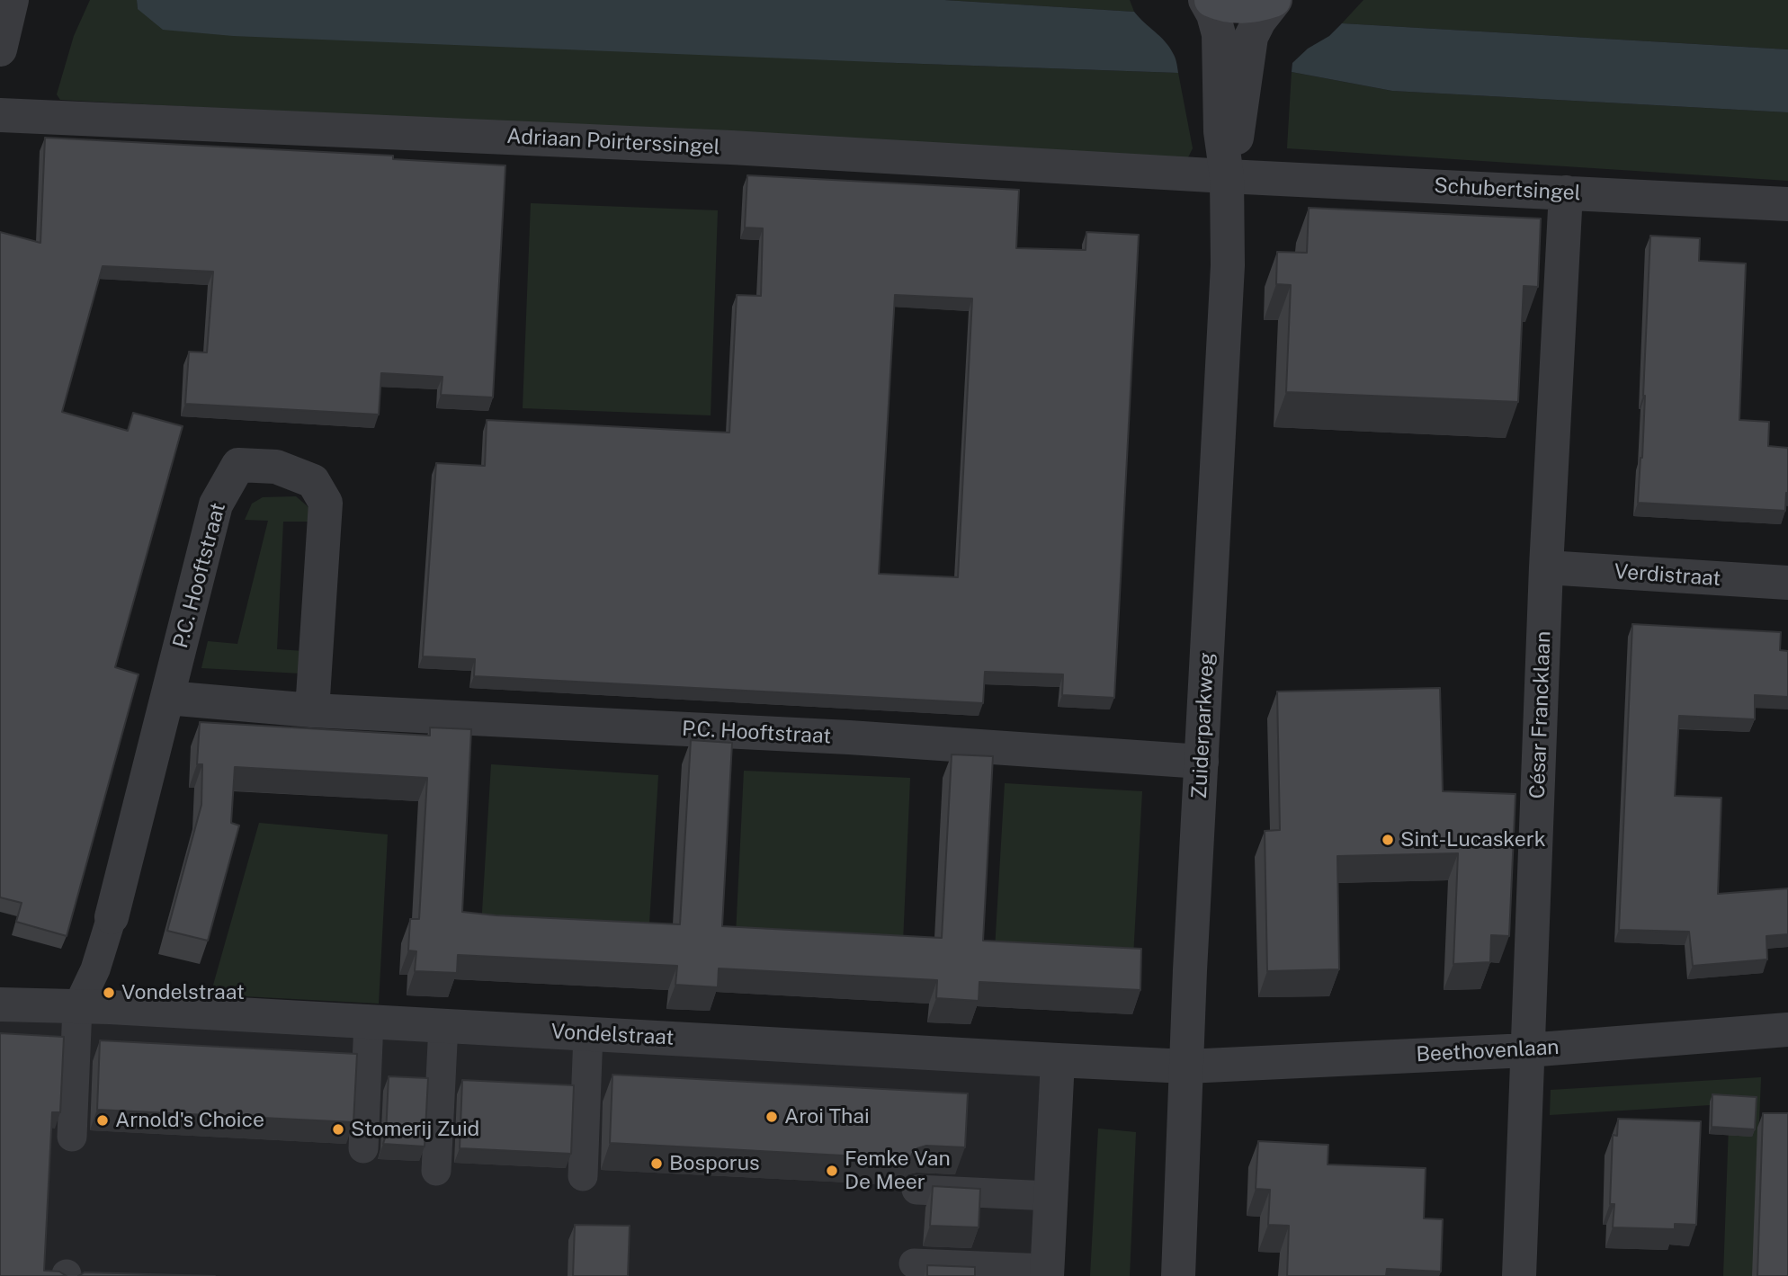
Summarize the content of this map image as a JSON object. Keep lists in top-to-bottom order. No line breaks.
{"streets":{"street":["Adriaan Poirterssingel","Schubertsingel","P.C. Hooftstraat","Verdistraat","César Francklaan","Zuiderparkweg","Vondelstraat","Beethovenlaan"]},"crossings":[["Adriaan Poirterssingel","Schubertsingel"],["Adriaan Poirterssingel","Zuiderparkweg"],["Schubertsingel","César Francklaan"],["Schubertsingel","Zuiderparkweg"],["P.C. Hooftstraat","Zuiderparkweg"],["P.C. Hooftstraat","Vondelstraat"],["Verdistraat","César Francklaan"],["César Francklaan","Beethovenlaan"],["Zuiderparkweg","Vondelstraat"],["Zuiderparkweg","Beethovenlaan"],["Vondelstraat","Beethovenlaan"]],"places":["Sint-Lucaskerk","Vondelstraat","Aroi Thai","Arnold's Choice","Stomerij Zuid","Bosporus","Femke Van De Meer"]}
